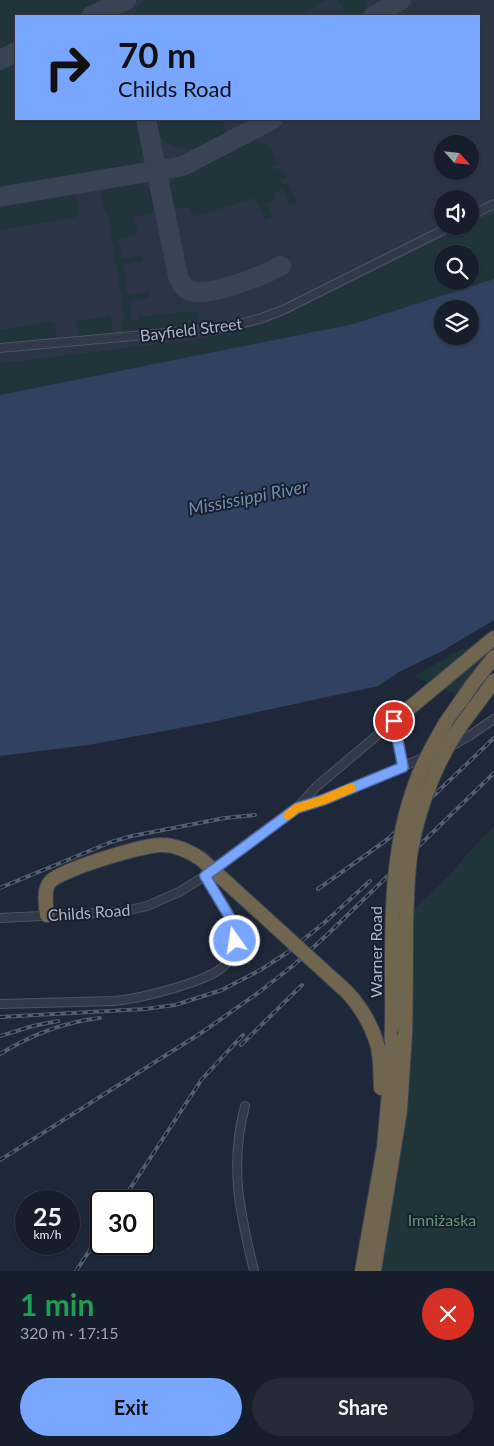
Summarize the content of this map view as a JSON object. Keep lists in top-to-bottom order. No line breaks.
{"streets":{"highway":["Warner Road"],"street":["Bayfield Street","Childs Road"]},"water":["Mississippi River"],"parks":["Imniżaska"],"north":"bottom right","page":{"turn":["70 m","Childs Road"],"speed":"25 km/h","limit":"30","heading":["1 min","320 m · 17:15"],"buttons":["Exit","Share"]}}
